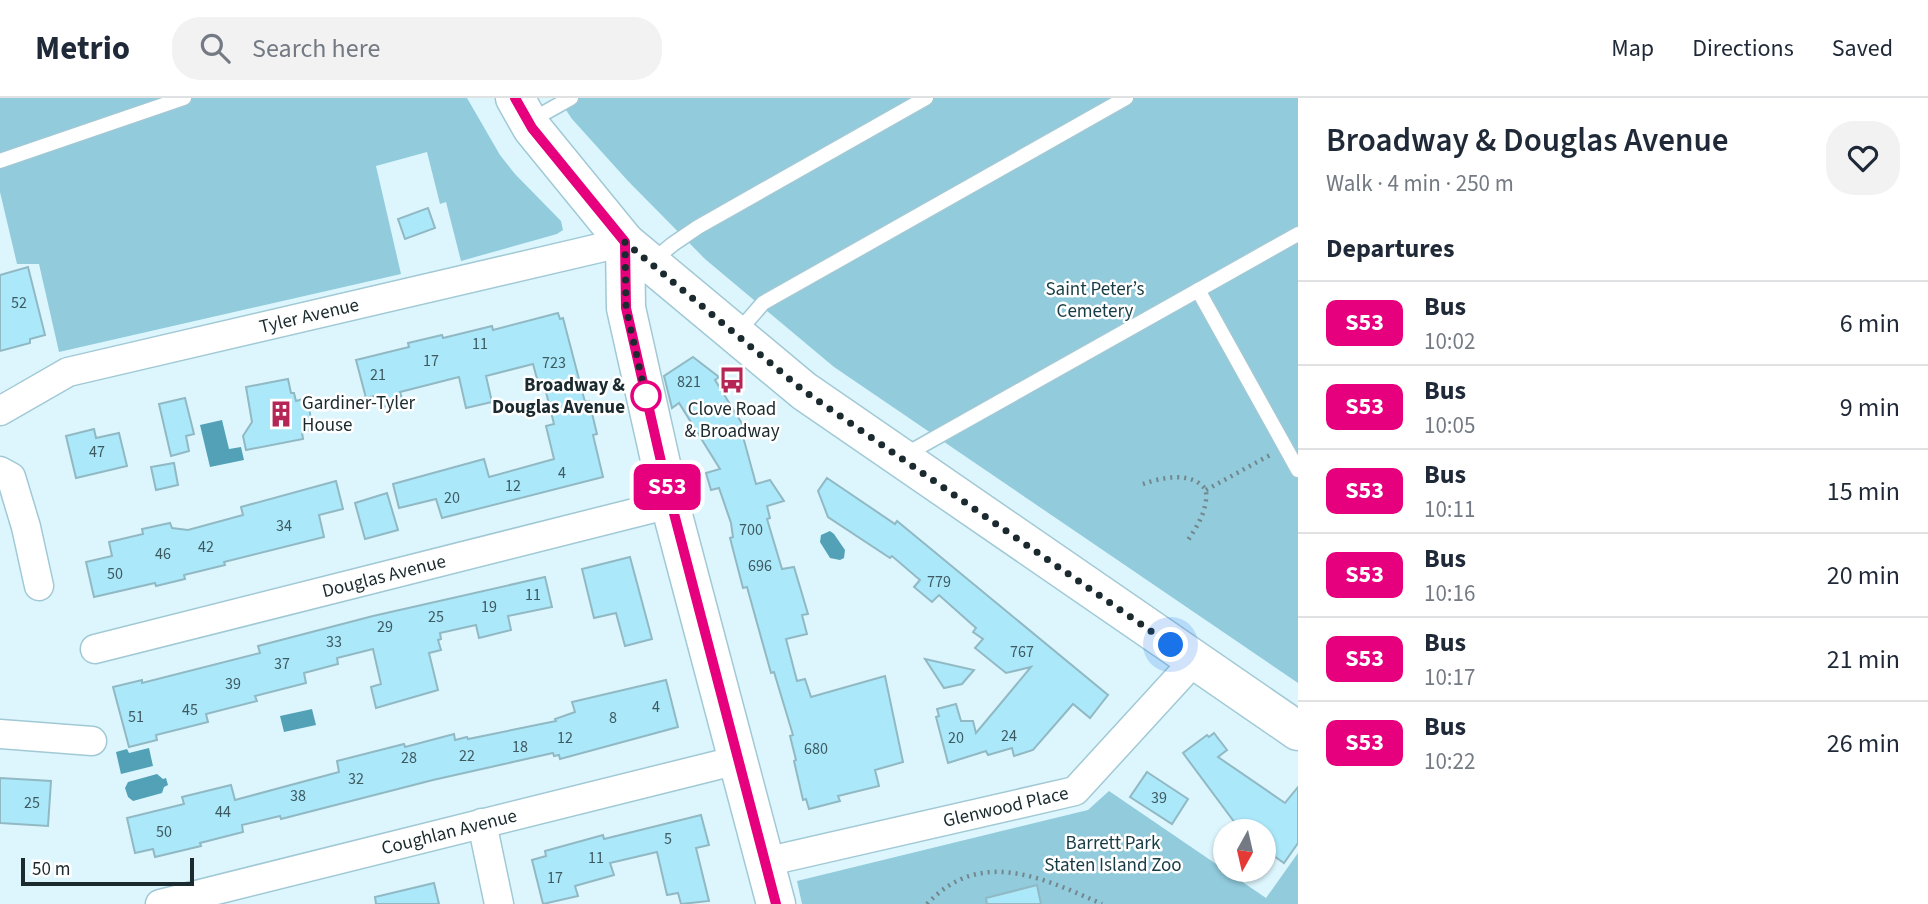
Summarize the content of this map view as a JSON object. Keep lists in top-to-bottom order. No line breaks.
{"streets":{"street":["Tyler Avenue","Douglas Avenue","Glenwood Place","Coughlan Avenue"]},"parks":["Saint Peter’s Cemetery","Barrett Park Staten Island Zoo"],"places":{"bus stop":["Clove Road & Broadway"],"other":["Broadway & Douglas Avenue"],"building":["Gardiner-Tyler House"]},"lines":["bus line S53"],"house_numbers":["52","11","17","723","21","821","47","4","12","20","34","700","42","46","696","50","779","11","19","25","29","33","767","37","39","4","45","51","8","24","12","20","18","680","22","28","32","38","39","25","44","50","5","11","17"],"scale_bar":"50 m","north":"bottom","page":{"header":"Metrio","search":"Search here","nav":["Map","Directions","Saved"],"on_map":"S53","heading":[["Broadway & Douglas Avenue","Walk · 4 min · 250 m"],"Departures"],"list":[{"mark":"S53","name":"Bus","note":"10:02","value":"6 min"},{"mark":"S53","name":"Bus","note":"10:05","value":"9 min"},{"mark":"S53","name":"Bus","note":"10:11","value":"15 min"},{"mark":"S53","name":"Bus","note":"10:16","value":"20 min"},{"mark":"S53","name":"Bus","note":"10:17","value":"21 min"},{"mark":"S53","name":"Bus","note":"10:22","value":"26 min"}],"scale":"50 m"}}
